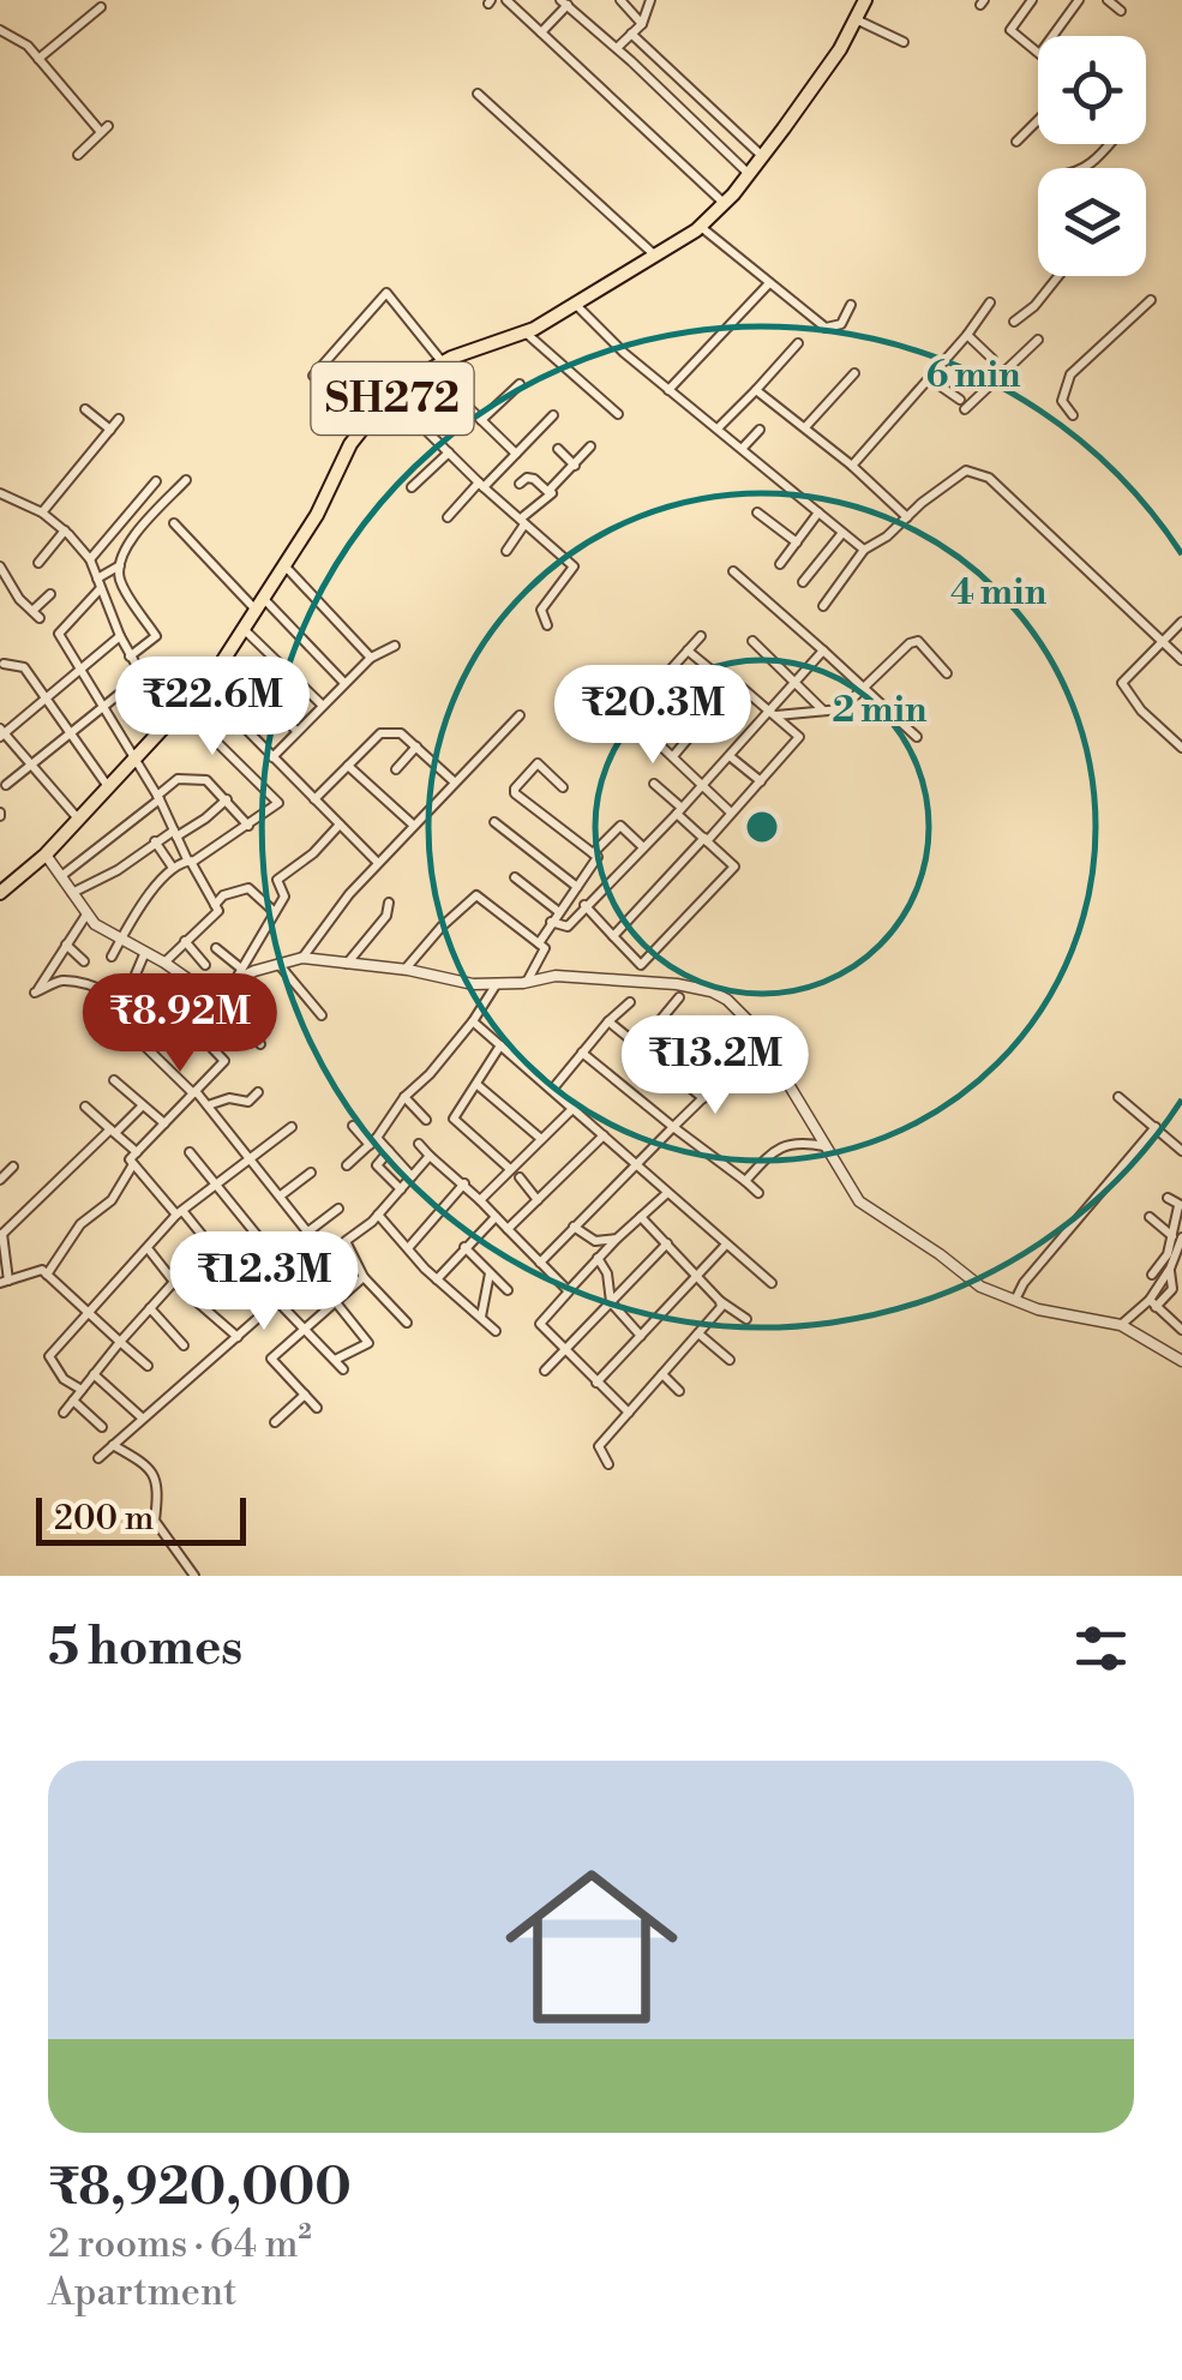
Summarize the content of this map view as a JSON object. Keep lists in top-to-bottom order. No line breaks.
{"streets":{"main road":["SH272"]},"scale_bar":"200 m","page":{"price":["₹22.6M","₹20.3M","₹8.92M","₹13.2M","₹12.3M"],"scale":"200 m","heading":"5 homes","list":[{"name":"₹8,920,000","note":"2 rooms · 64 m² · Apartment"}]},"rings":["6 min","4 min","2 min"]}
